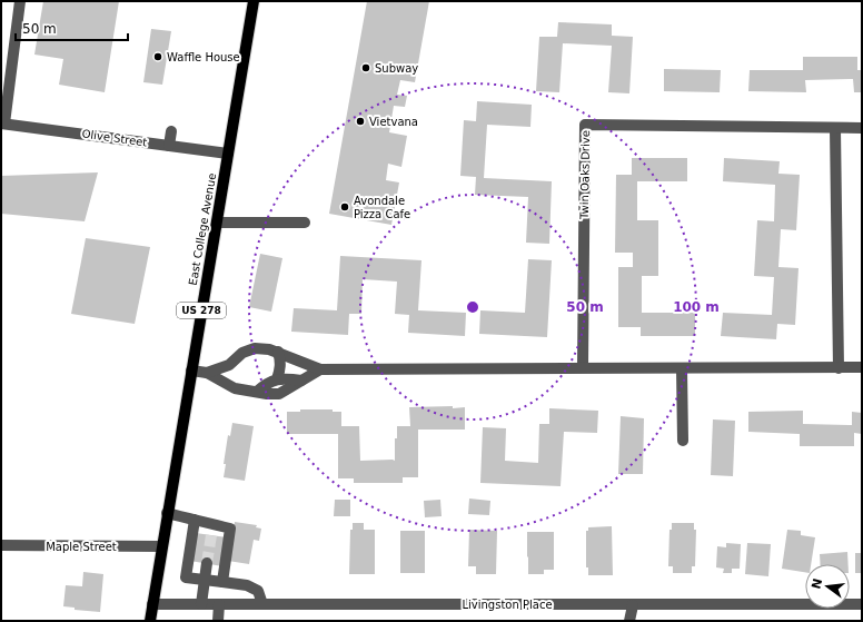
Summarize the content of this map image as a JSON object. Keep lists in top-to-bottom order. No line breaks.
{"streets":{"main road":["East College Avenue","US 278"],"street":["Olive Street","Twin Oaks Drive","Maple Street","Livingston Place"]},"crossings":[["Olive Street","East College Avenue"],["East College Avenue","Maple Street"],["East College Avenue","Livingston Place"]],"places":["Waffle House","Subway","Vietvana","Avondale Pizza Cafe"],"scale_bar":"50 m","north":"left","rings":["50 m","100 m"]}
